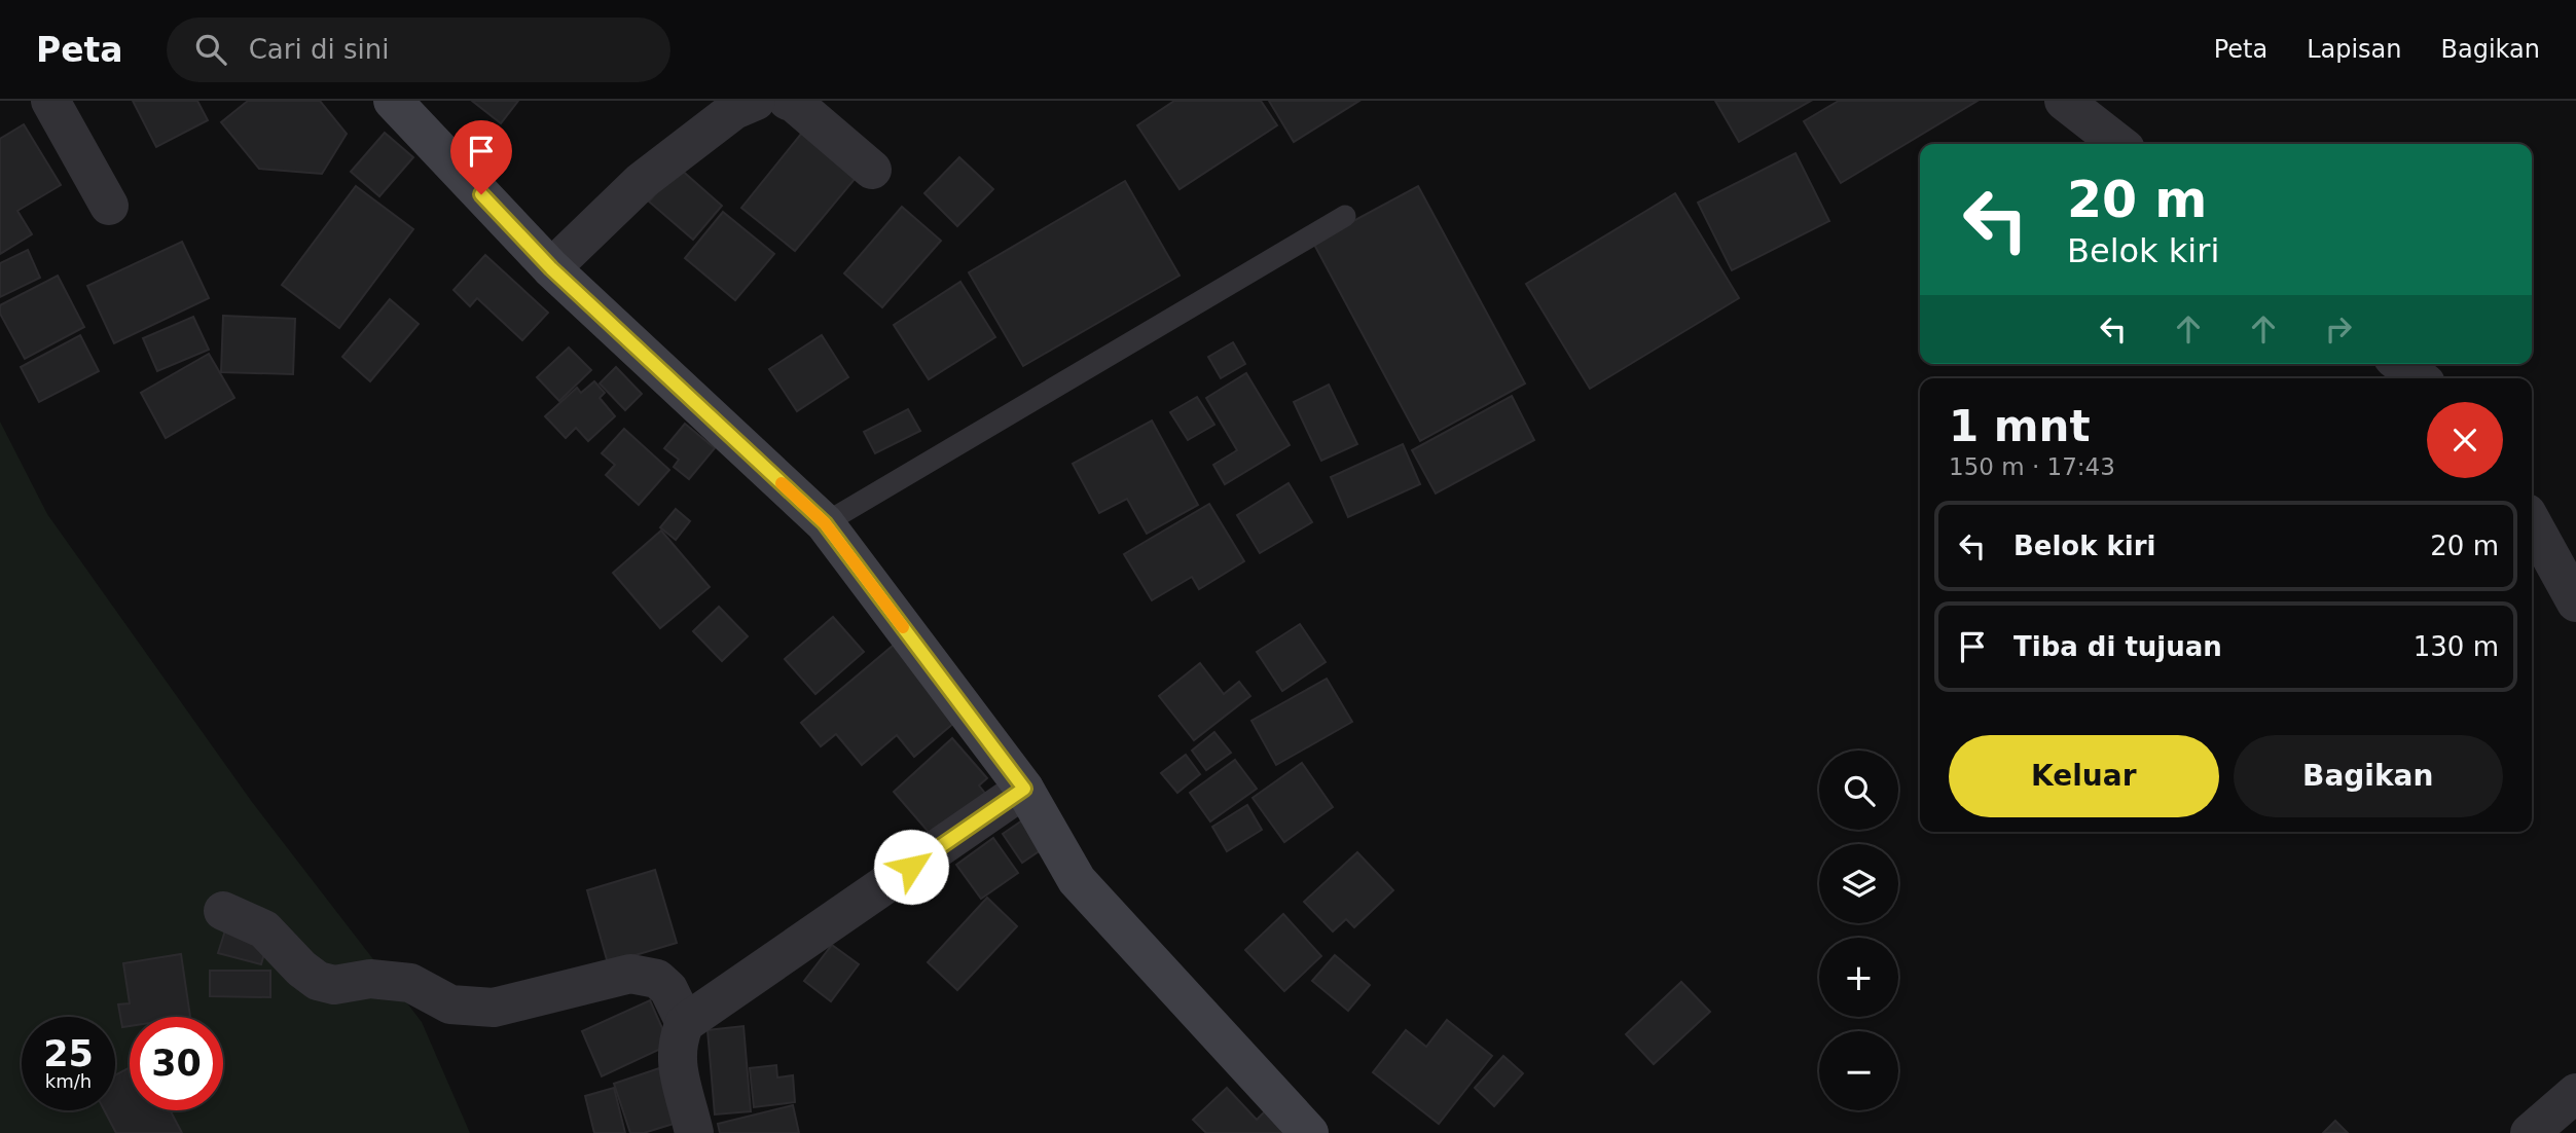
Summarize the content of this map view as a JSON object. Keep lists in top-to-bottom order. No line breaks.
{"page":{"header":"Peta","search":"Cari di sini","nav":["Peta","Lapisan","Bagikan"],"turn":["20 m","Belok kiri"],"heading":["1 mnt","150 m · 17:43"],"list":[{"name":"Belok kiri","value":"20 m"},{"name":"Tiba di tujuan","value":"130 m"}],"buttons":["Keluar","Bagikan"],"map_buttons":["+","−"],"speed":"25 km/h","limit":"30"}}
